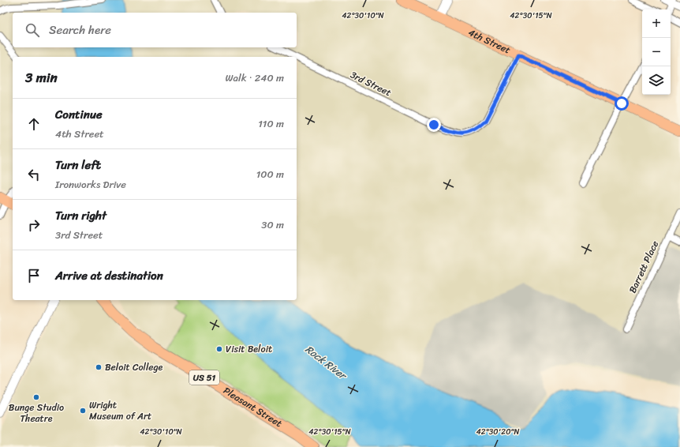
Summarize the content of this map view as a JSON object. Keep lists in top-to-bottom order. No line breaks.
{"streets":{"main road":["4th Street","US 51","Pleasant Street"],"street":["3rd Street","Barrett Place"]},"crossings":[["4th Street","3rd Street"]],"water":["Rock River"],"places":["Visit Beloit","Beloit College","Bunge Studio Theatre","Wright Museum of Art"],"page":{"map_buttons":["+","−"],"search":"Search here","heading":["3 min","Walk · 240 m"],"list":[["Continue","4th Street","110 m"],["Turn left","Ironworks Drive","100 m"],["Turn right","3rd Street","30 m"],"Arrive at destination"]},"coordinates":["42°30'10\"N","42°30'15\"N","42°30'20\"N"]}
